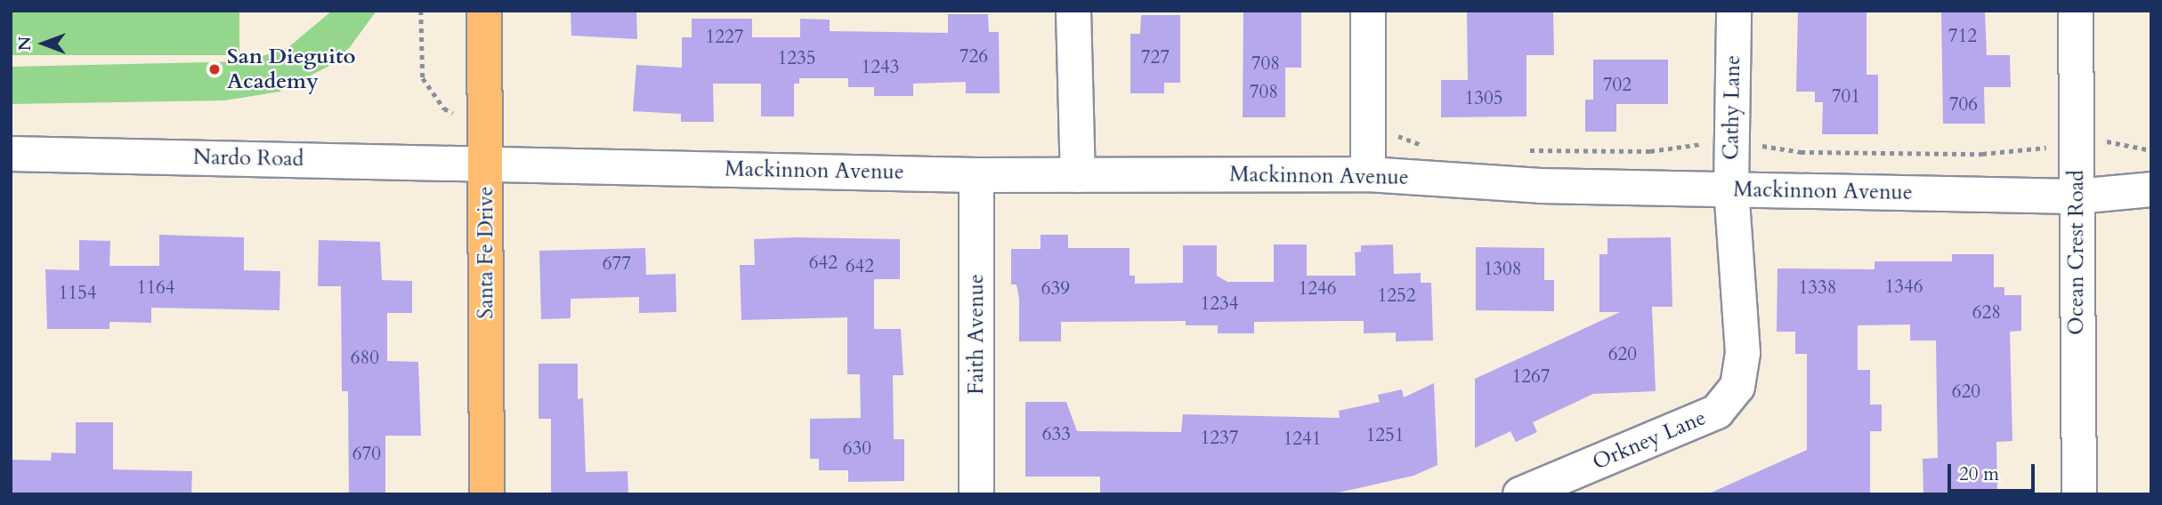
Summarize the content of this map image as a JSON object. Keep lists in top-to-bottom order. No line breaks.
{"streets":{"main road":["Santa Fe Drive"],"street":["Cathy Lane","Nardo Road","Mackinnon Avenue","Ocean Crest Road","Faith Avenue","Orkney Lane"]},"crossings":[["Cathy Lane","Mackinnon Avenue"],["Cathy Lane","Orkney Lane"],["Nardo Road","Mackinnon Avenue"],["Nardo Road","Santa Fe Drive"],["Mackinnon Avenue","Santa Fe Drive"],["Mackinnon Avenue","Ocean Crest Road"],["Mackinnon Avenue","Faith Avenue"]],"places":["San Dieguito Academy"],"house_numbers":["712","1227","726","727","1235","708","1243","702","708","701","1305","706","642","677","642","1308","1346","1164","1338","639","1246","1154","1252","1234","628","620","680","1267","620","633","1251","1237","1241","630","670"],"scale_bar":"20 m","north":"left"}
